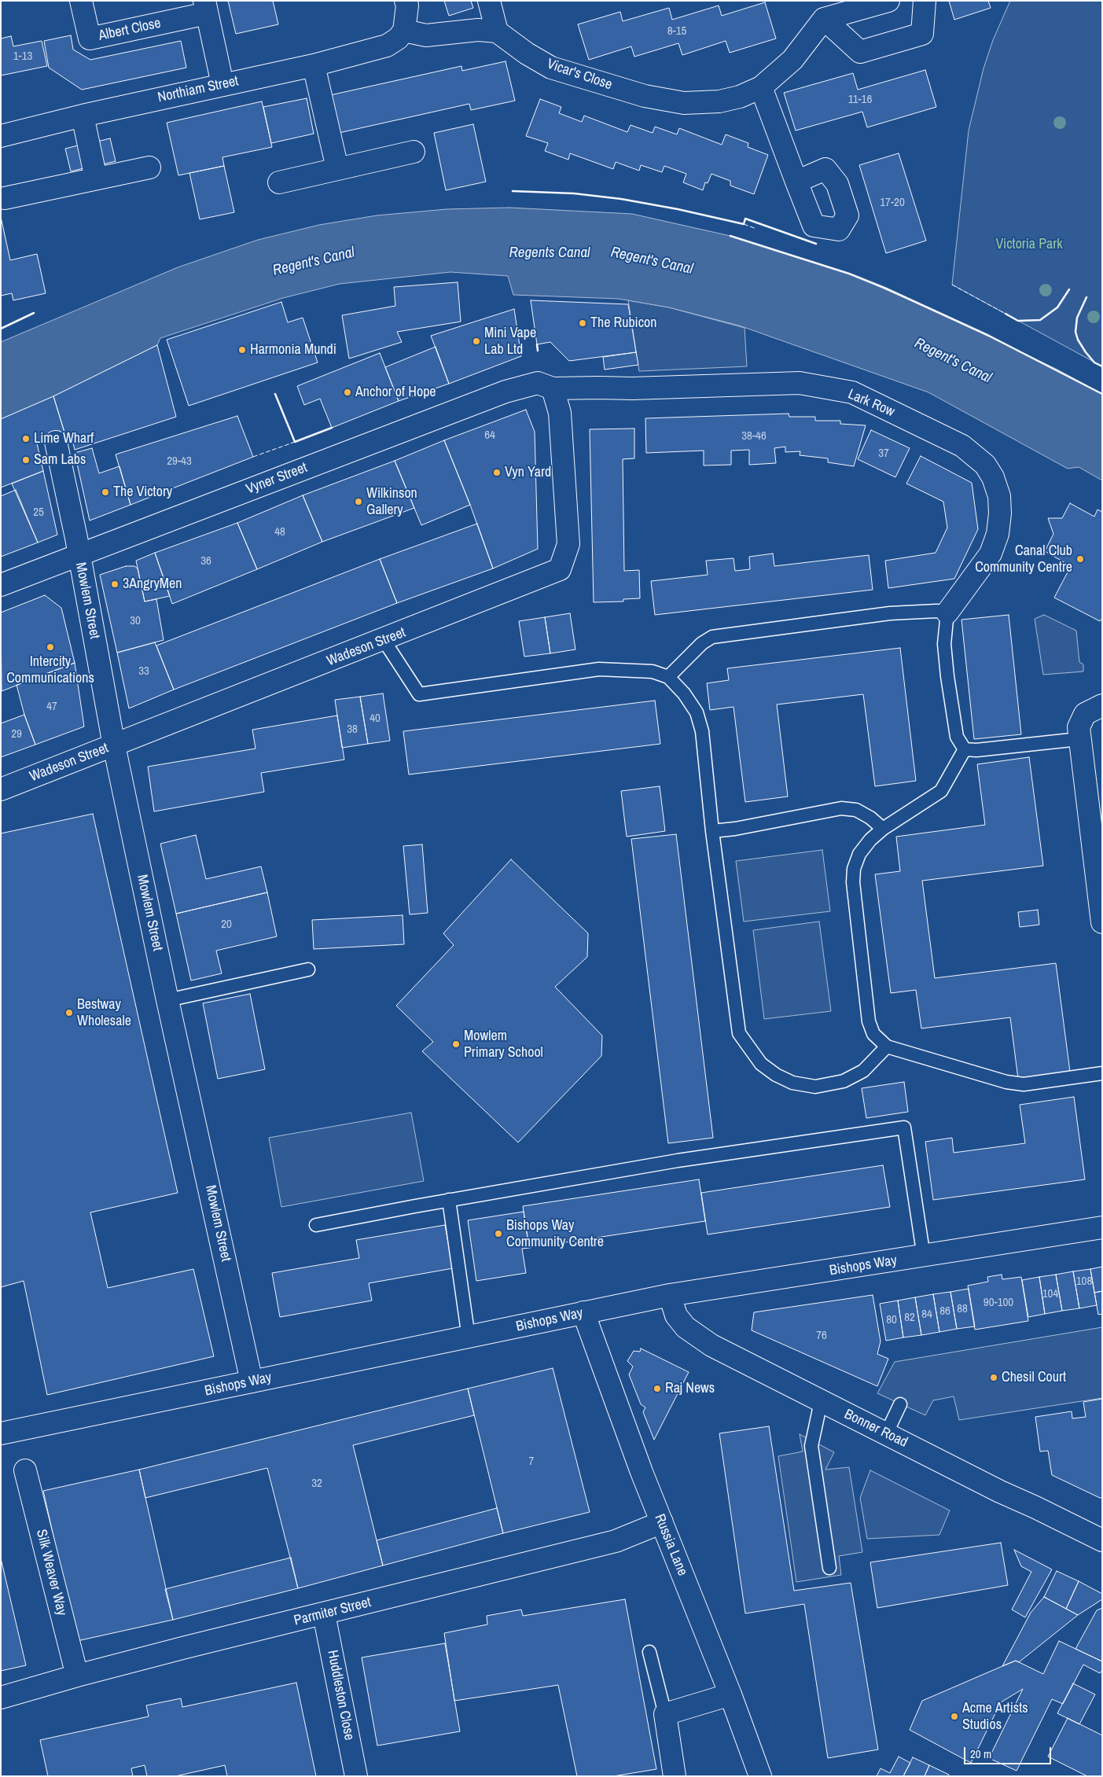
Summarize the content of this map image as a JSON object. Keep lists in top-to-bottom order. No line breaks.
{"streets":{"street":["Albert Close","Vicar's Close","Northiam Street","Lark Row","Vyner Street","Mowlem Street","Wadeson Street","Bishops Way","Bonner Road","Russia Lane","Silk Weaver Way","Parmiter Street","Huddleston Close"]},"crossings":[["Albert Close","Northiam Street"],["Lark Row","Vyner Street"],["Lark Row","Wadeson Street"],["Vyner Street","Mowlem Street"],["Vyner Street","Wadeson Street"],["Mowlem Street","Wadeson Street"],["Mowlem Street","Bishops Way"],["Bishops Way","Bonner Road"],["Bishops Way","Russia Lane"],["Russia Lane","Parmiter Street"],["Silk Weaver Way","Parmiter Street"],["Parmiter Street","Huddleston Close"]],"water":["Regents Canal","Regent's Canal"],"parks":["Victoria Park"],"places":["The Rubicon","Mini Vape Lab Ltd","Harmonia Mundi","Anchor of Hope","Lime Wharf","Sam Labs","Vyn Yard","The Victory","Wilkinson Gallery","Canal Club Community Centre","3AngryMen","Intercity Communications","Bestway Wholesale","Mowlem Primary School","Bishops Way Community Centre","Chesil Court","Raj News","Acme Artists Studios"],"house_numbers":["8-15","1-13","11-16","17-20","64","38-46","37","29-43","25","48","36","30","33","47","40","38","29","20","108","104","90-100","88","86","84","82","80","76","7","32"],"scale_bar":"20 m"}
